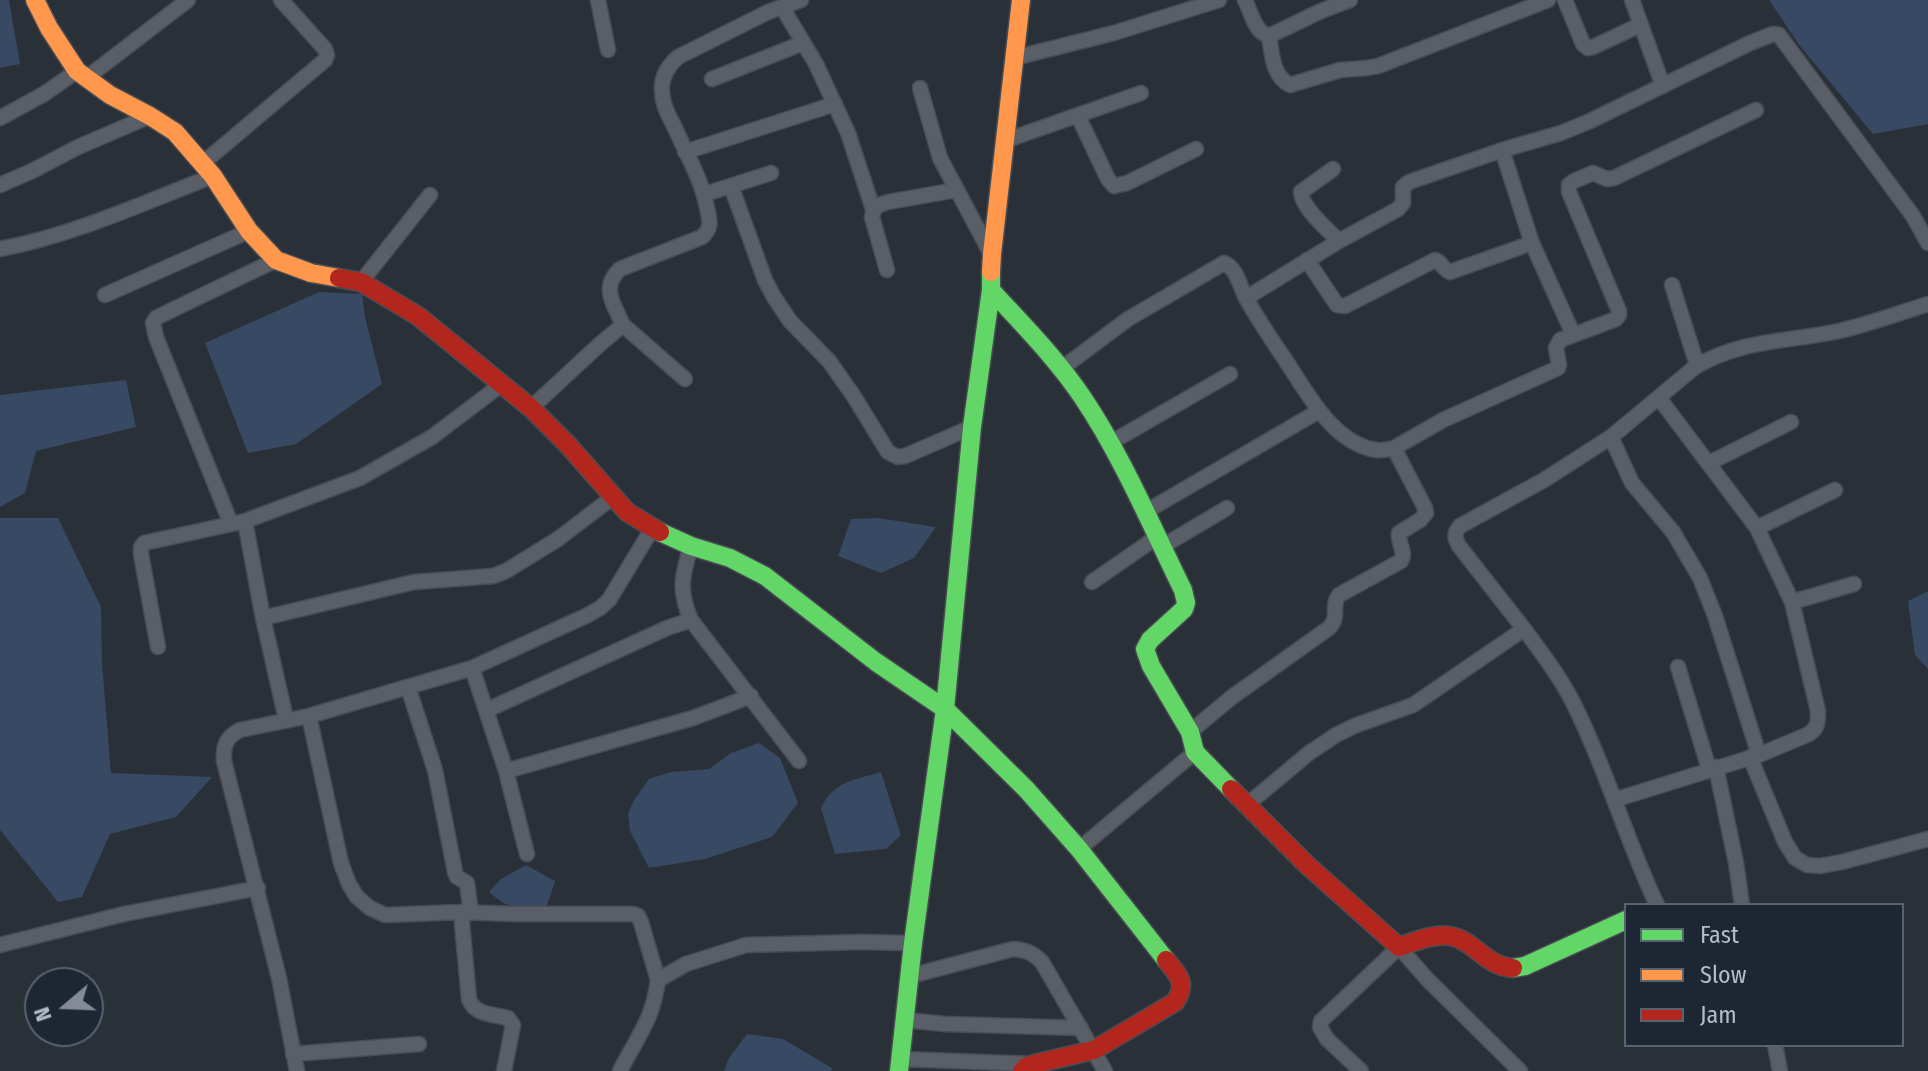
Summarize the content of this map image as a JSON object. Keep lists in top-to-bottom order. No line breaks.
{"legend":["Fast","Slow","Jam"],"north":"left"}
